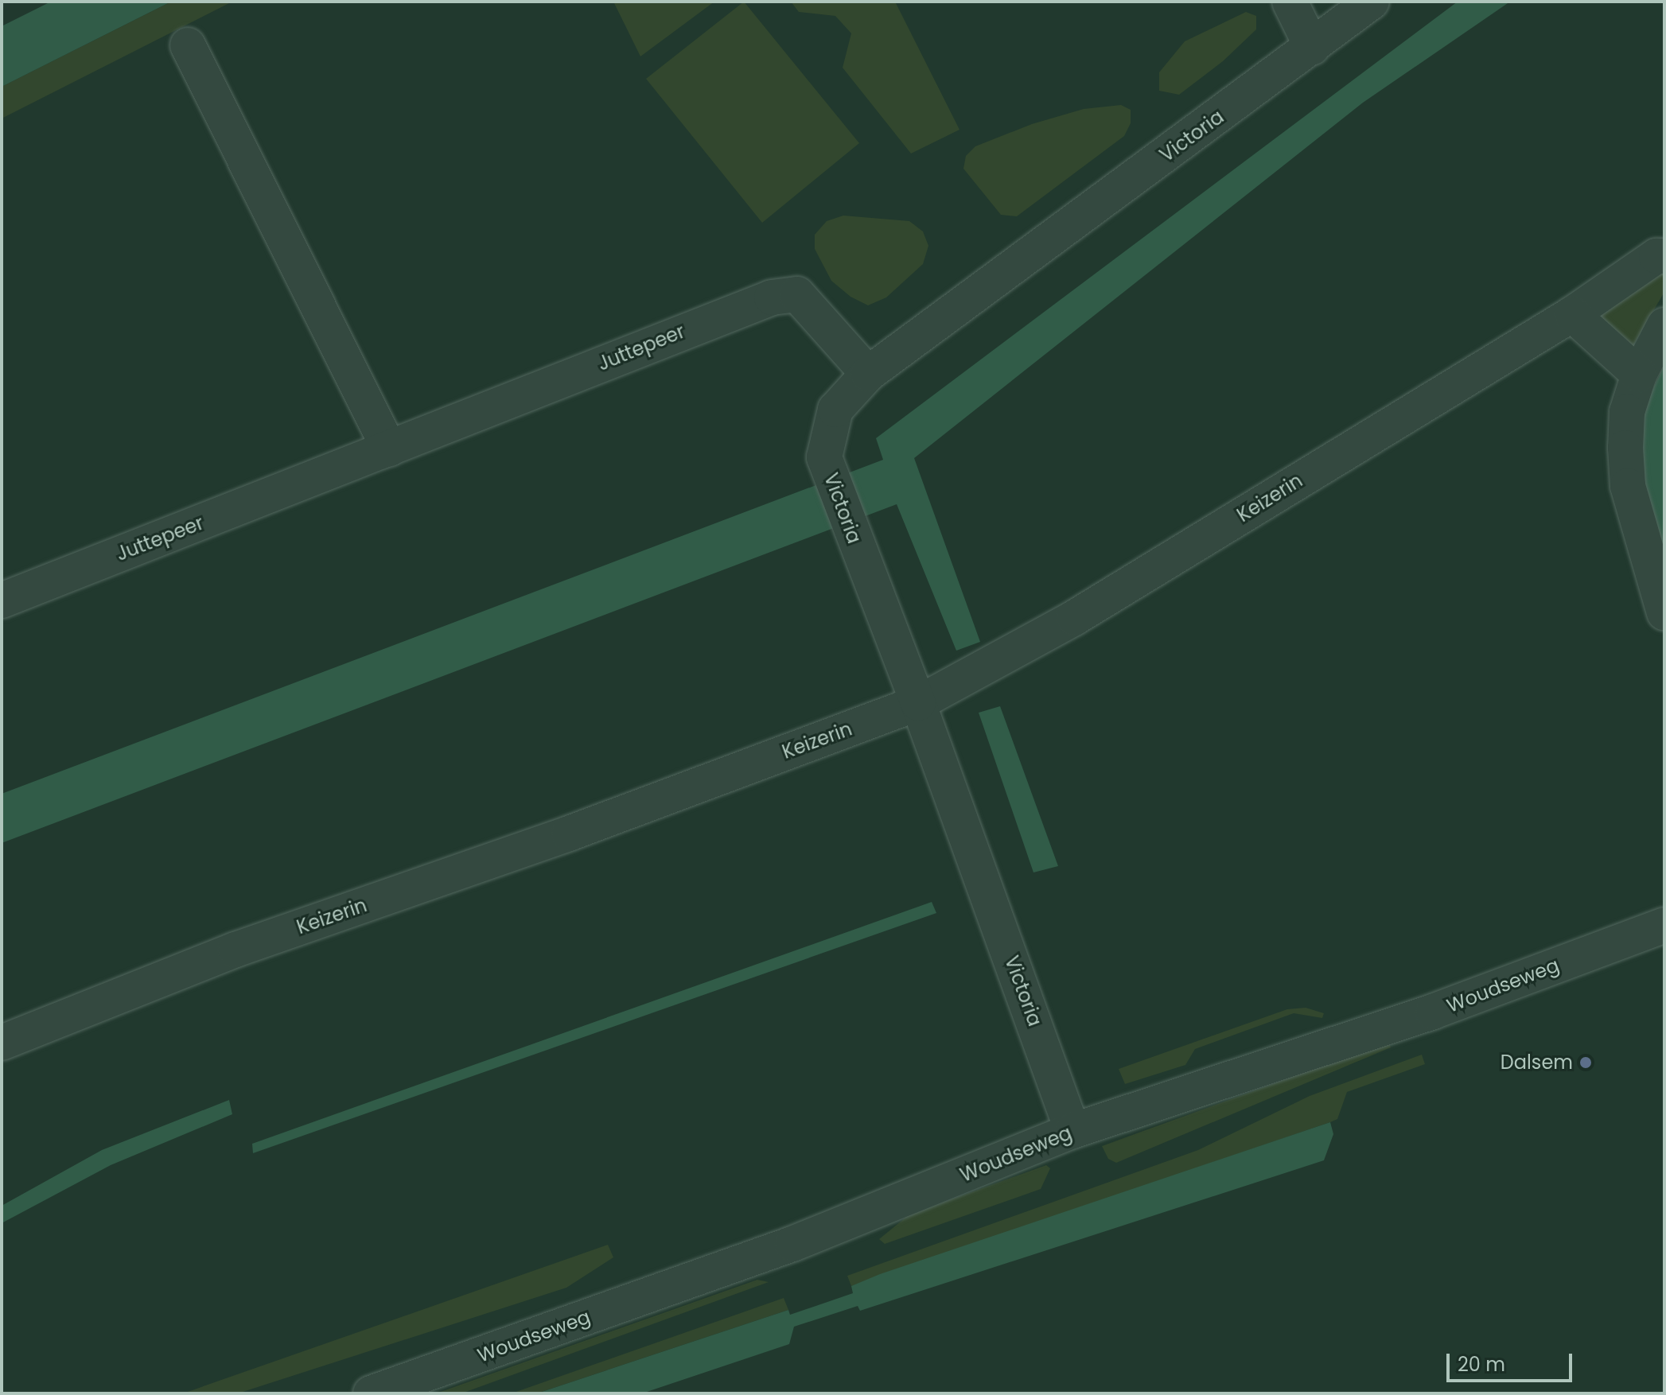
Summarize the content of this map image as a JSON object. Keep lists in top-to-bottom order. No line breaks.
{"streets":{"street":["Victoria","Juttepeer","Keizerin","Woudseweg"]},"crossings":[["Victoria","Juttepeer"],["Victoria","Keizerin"],["Victoria","Woudseweg"]],"places":["Dalsem"],"scale_bar":"20 m"}
